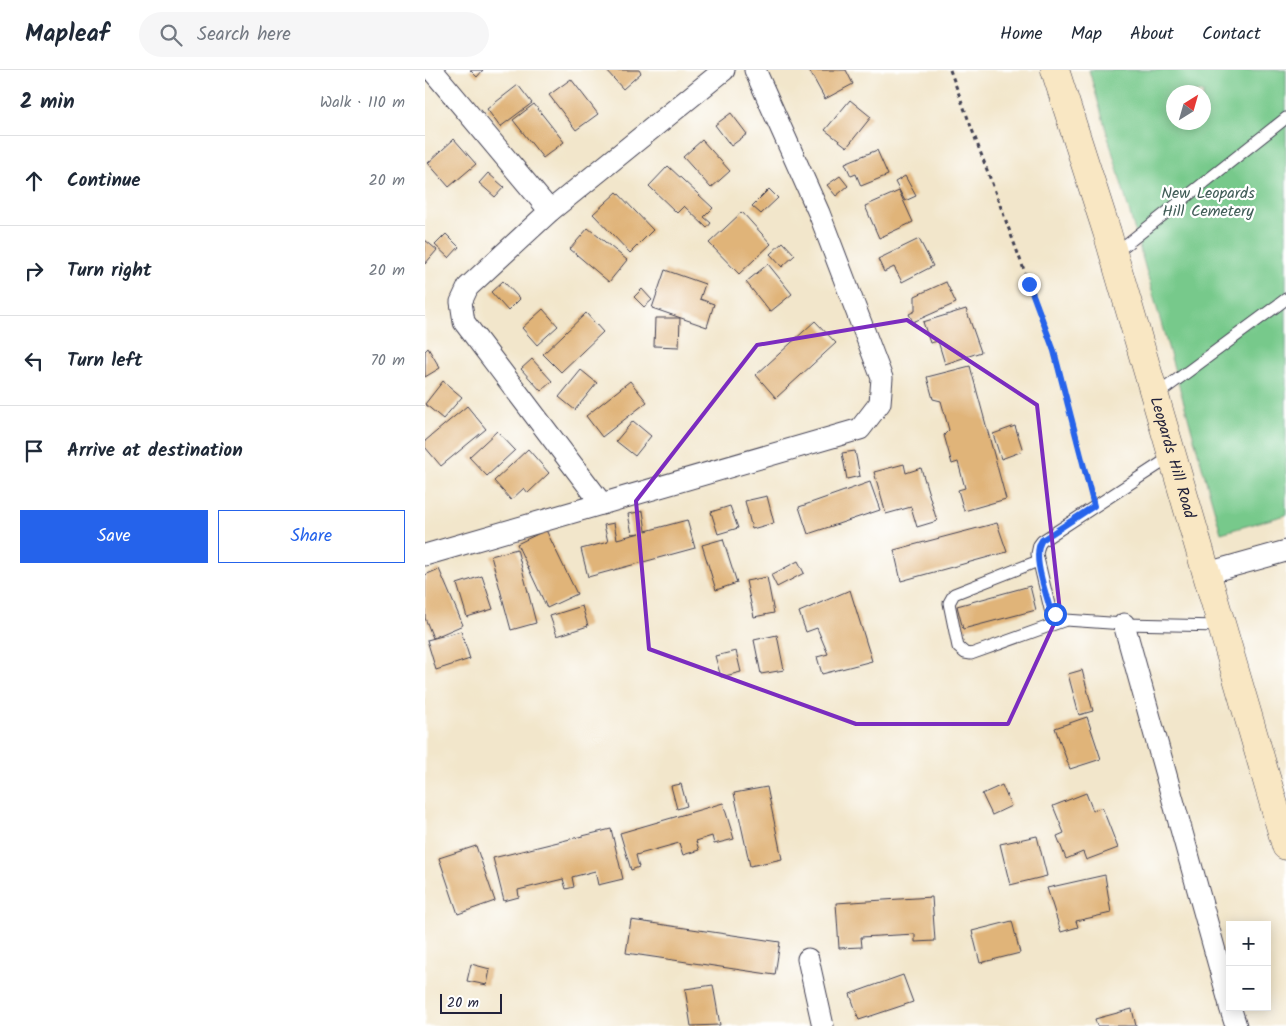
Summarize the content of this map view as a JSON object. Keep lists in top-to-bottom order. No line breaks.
{"streets":{"main road":["Leopards Hill Road"]},"parks":["New Leopards Hill Cemetery"],"scale_bar":"20 m","north":"top right","page":{"header":"Mapleaf","search":"Search here","nav":["Home","Map","About","Contact"],"heading":["2 min","Walk · 110 m"],"list":[["Continue","20 m"],["Turn right","20 m"],["Turn left","70 m"],"Arrive at destination"],"buttons":["Save","Share"],"map_buttons":["+","−"],"scale":"20 m"}}
